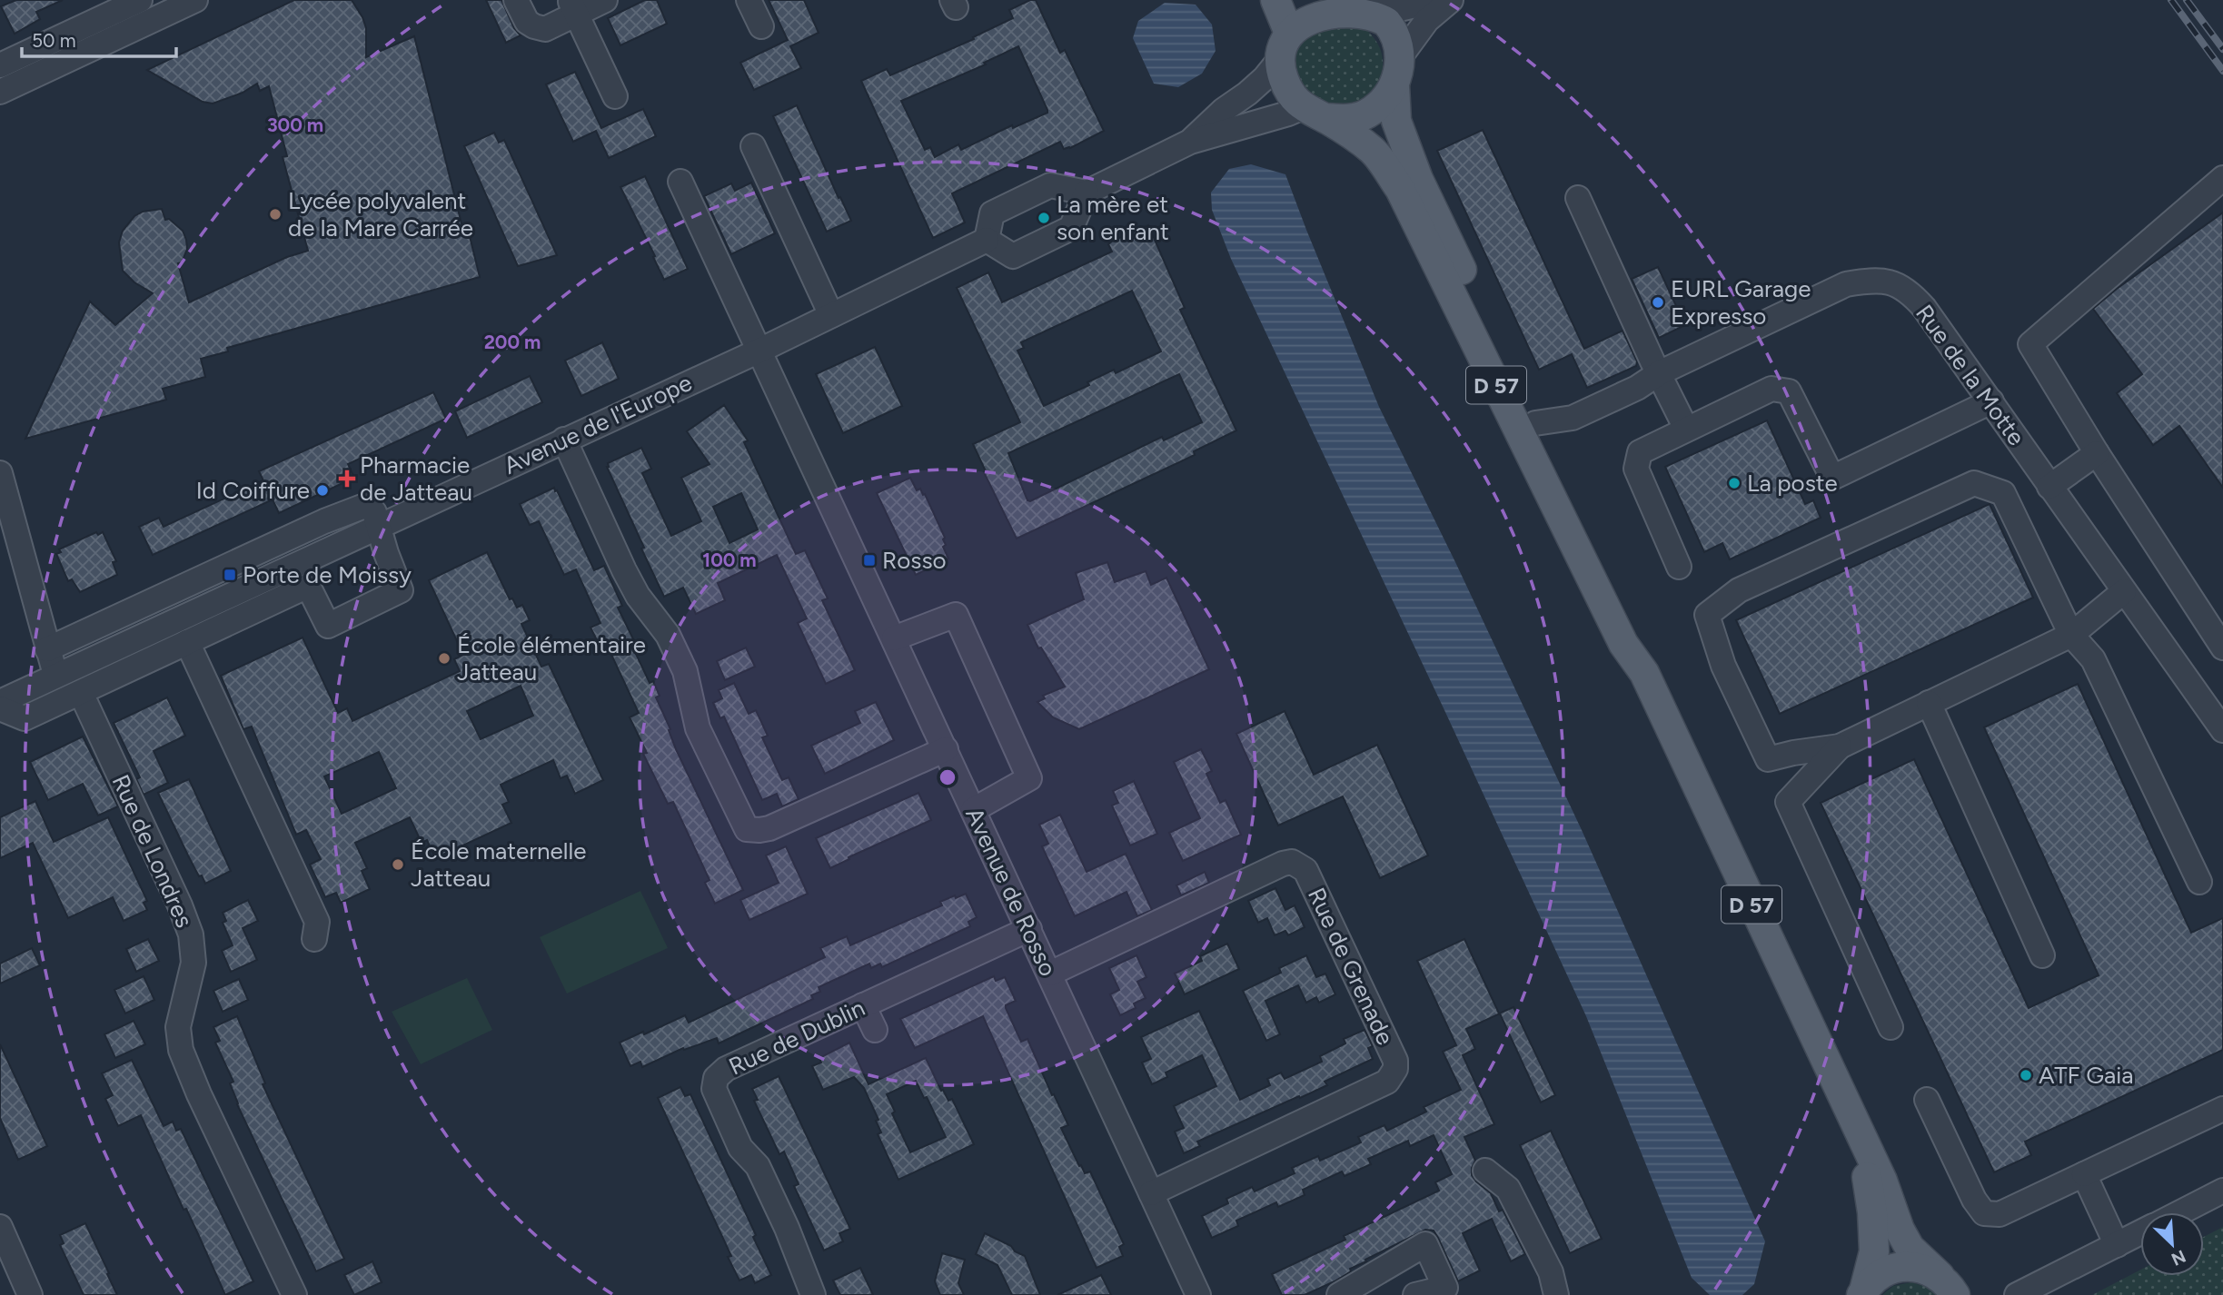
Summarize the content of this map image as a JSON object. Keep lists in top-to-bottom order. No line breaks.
{"streets":{"main road":["D 57"],"street":["Rue de la Motte","Avenue de l'Europe","Rue de Londres","Avenue de Rosso","Rue de Grenade","Rue de Dublin"]},"crossings":[["Rue de la Motte","D 57"],["Avenue de l'Europe","Avenue de Rosso"],["Avenue de Rosso","Rue de Grenade"],["Avenue de Rosso","Rue de Dublin"]],"places":{"other":["Lycée polyvalent de la Mare Carrée","La mère et son enfant","EURL Garage Expresso","La poste","Id Coiffure","École élémentaire Jatteau","École maternelle Jatteau","ATF Gaia"],"health":["Pharmacie de Jatteau"],"transit":["Rosso","Porte de Moissy"]},"scale_bar":"50 m","north":"bottom right","rings":["300 m","200 m","100 m"]}
